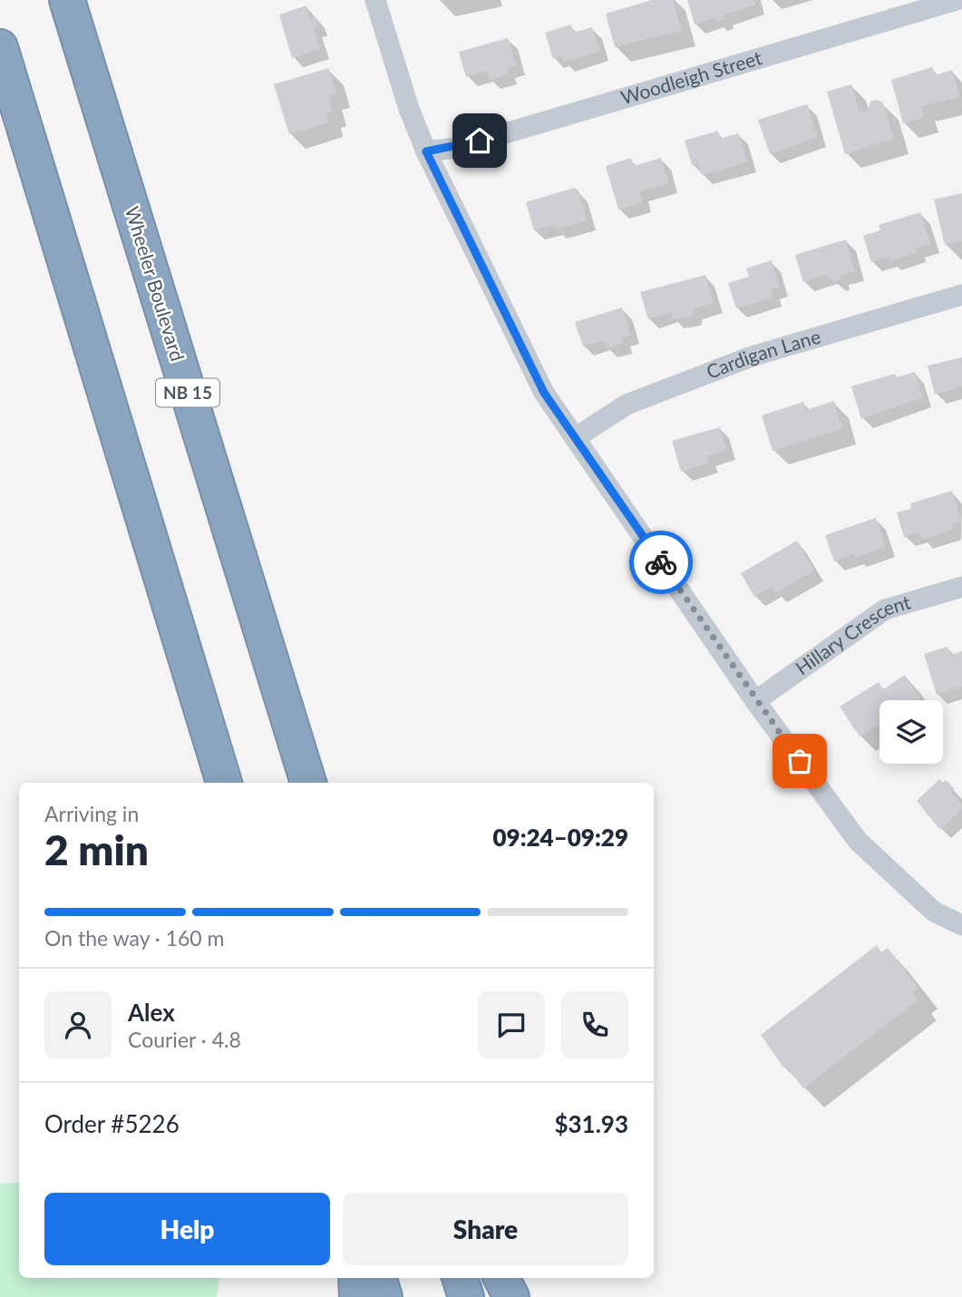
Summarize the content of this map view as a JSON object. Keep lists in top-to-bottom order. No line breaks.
{"streets":{"highway":["Wheeler Boulevard","NB 15"],"street":["Woodleigh Street","Cardigan Lane","Hillary Crescent"]},"page":{"heading":["2 min","Arriving in","09:24–09:29"],"panel":["Alex","Courier · 4.8","Order #5226","$31.93"],"bar":"On the way · 160 m","buttons":["Help","Share"]}}
